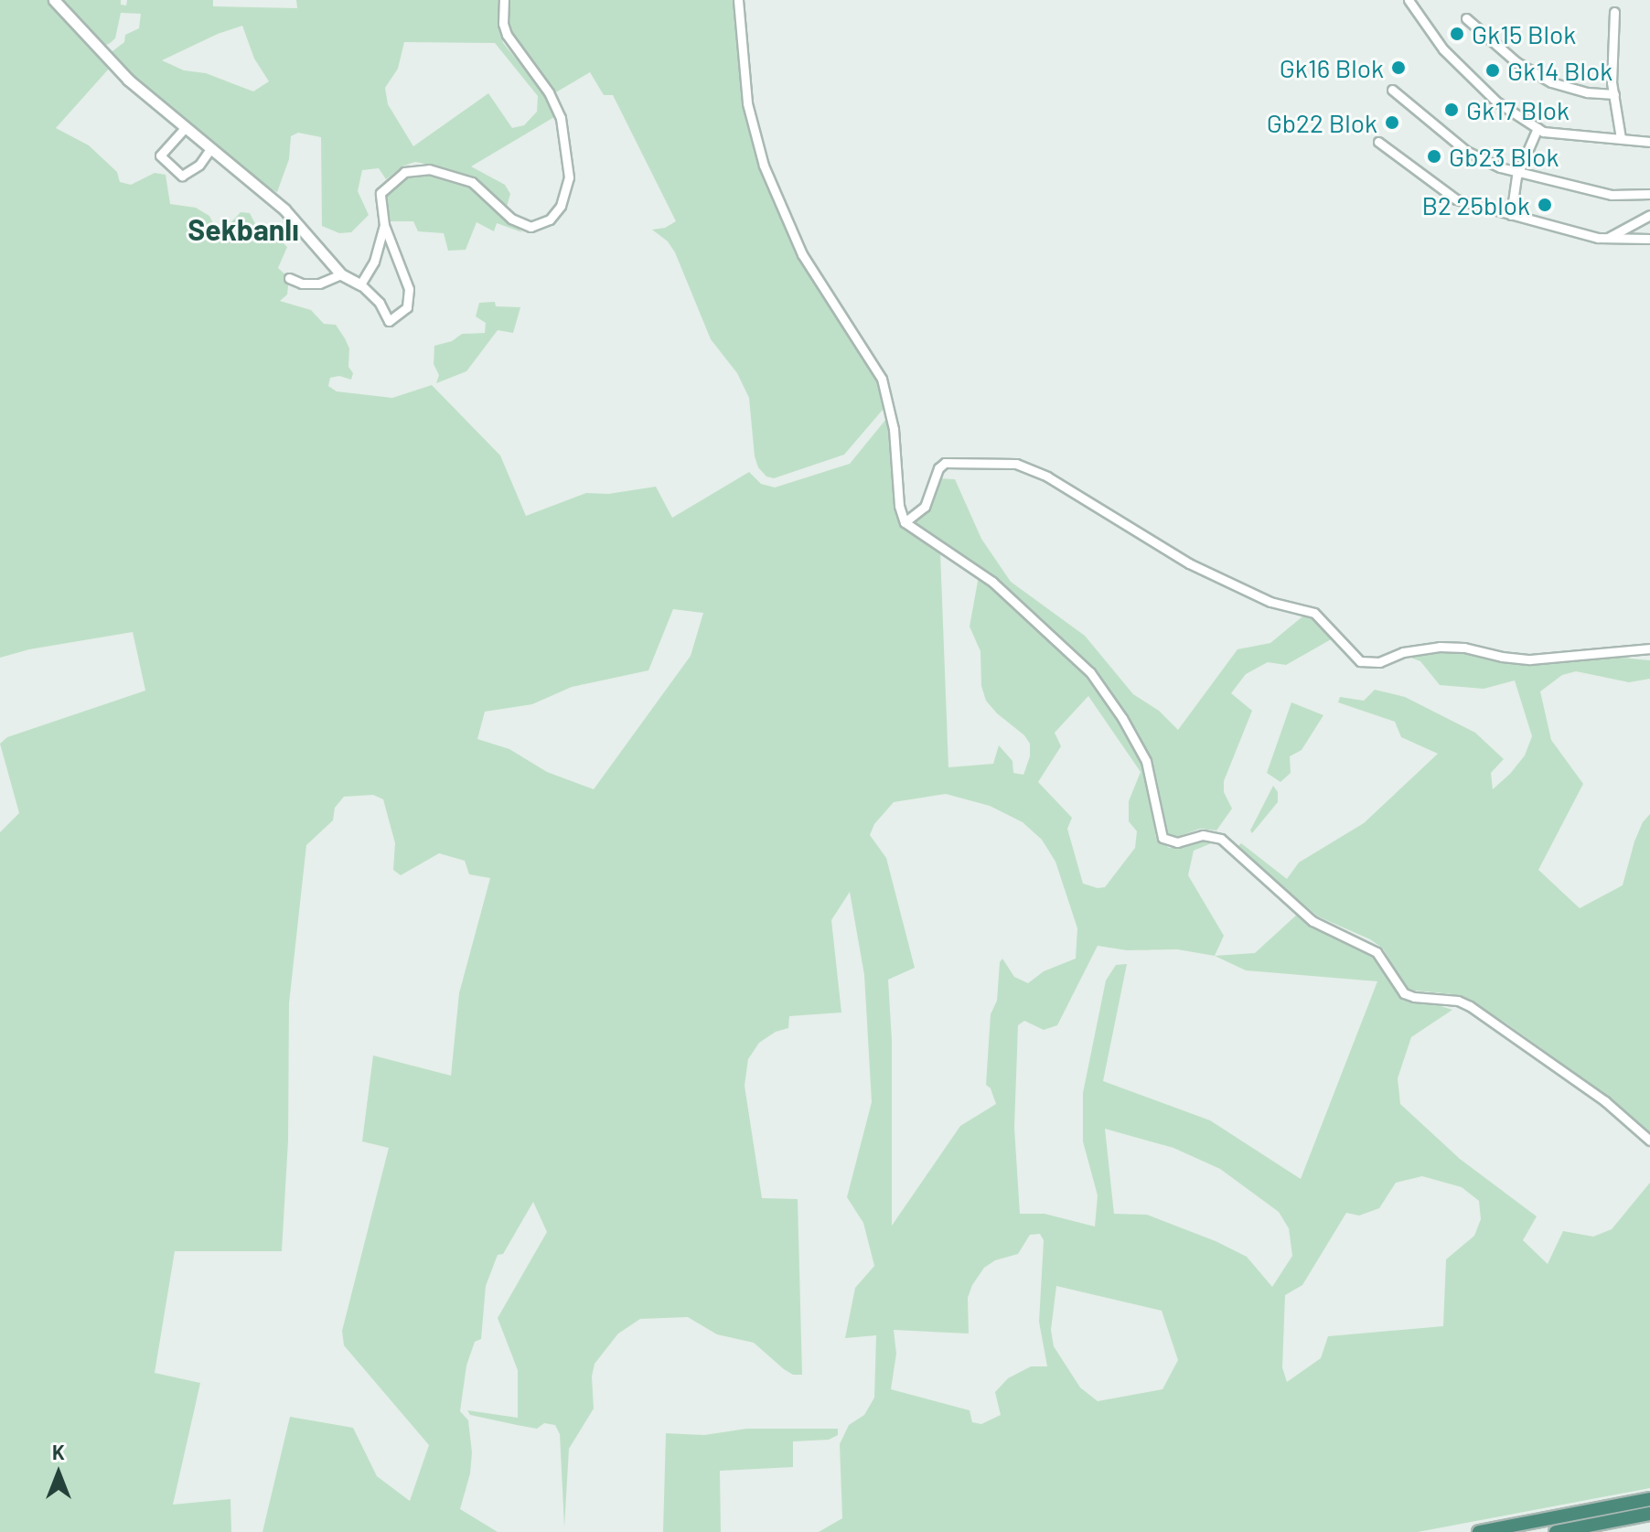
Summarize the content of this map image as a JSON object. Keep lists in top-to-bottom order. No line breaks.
{"districts":["Sekbanlı"],"places":["Gk15 Blok","Gk16 Blok","Gk14 Blok","Gk17 Blok","Gb22 Blok","Gb23 Blok","B2 25blok"],"north":"top"}
